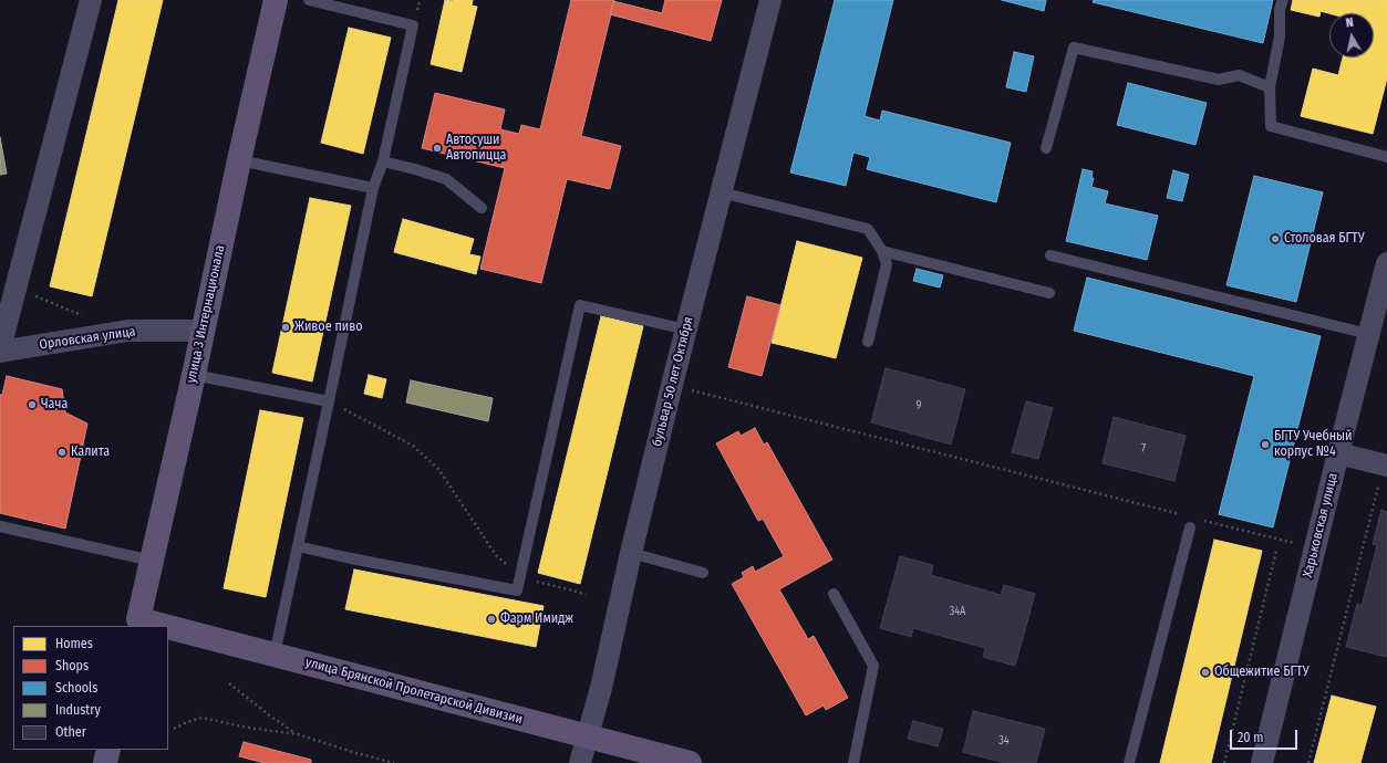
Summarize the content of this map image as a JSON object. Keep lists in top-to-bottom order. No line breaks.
{"streets":{"main road":["улица 3 Интернационала","улица Брянской Пролетарской Дивизии"],"street":["Орловская улица","бульвар 50 лет Октября","Харьковская улица"]},"crossings":[["улица 3 Интернационала","Орловская улица"],["улица 3 Интернационала","улица Брянской Пролетарской Дивизии"],["бульвар 50 лет Октября","улица Брянской Пролетарской Дивизии"]],"places":["Автосуши Автопицца","Столовая БГТУ","Живое пиво","Чача","БГТУ Учебный корпус №4","Калита","Фарм Имидж","Общежитие БГТУ"],"house_numbers":["9","7","34А","34"],"legend":["Homes","Shops","Schools","Industry","Other"],"scale_bar":"20 m","north":"top"}
